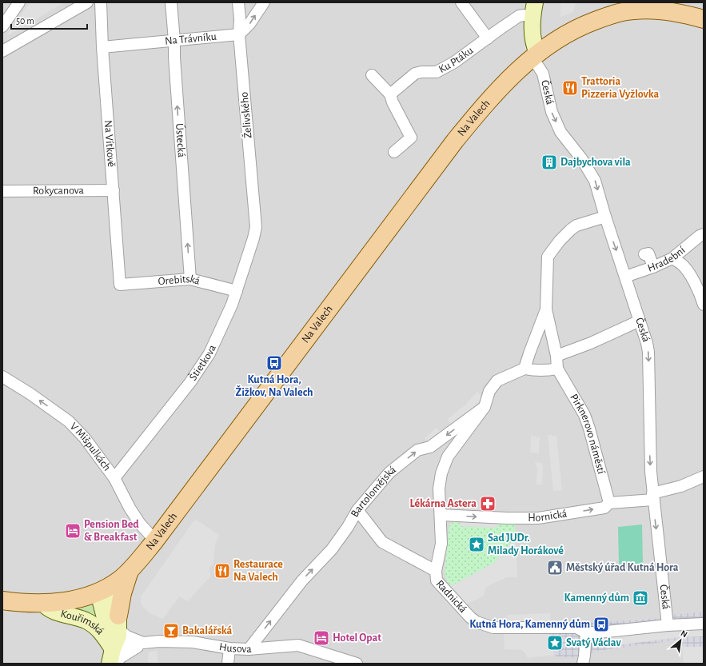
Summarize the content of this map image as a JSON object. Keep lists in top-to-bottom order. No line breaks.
{"streets":{"main road":["Na Valech","Kouřimská"],"street":["Na Trávníku","Ku Ptáku","Česká","Želivského","Ústecká","Na Vítkově","Rokycanova","Hradební","Orebitská","Štietkova","Pirknerovo náměstí","V Mišpulkách","Bartolomějská","Hornická","Radnická","Husova"]},"crossings":[["Na Trávníku","Želivského"],["Na Trávníku","Ústecká"],["Na Trávníku","Na Vítkově"],["Česká","Na Valech"],["Česká","Hradební"],["Česká","Pirknerovo náměstí"],["Česká","Hornická"],["Česká","Radnická"],["Želivského","Štietkova"],["Na Valech","V Mišpulkách"],["Na Valech","Kouřimská"],["Ústecká","Orebitská"],["Na Vítkově","Rokycanova"],["Na Vítkově","Orebitská"],["Orebitská","Štietkova"],["Štietkova","V Mišpulkách"],["Pirknerovo náměstí","Hornická"],["Bartolomějská","Radnická"],["Bartolomějská","Husova"],["Hornická","Radnická"],["Kouřimská","Husova"]],"one_way":["Česká","Ústecká","V Mišpulkách","Hornická"],"places":{"restaurant":["Trattoria Pizzeria Vyžlovka","Restaurace Na Valech"],"building":["Dajbychova vila"],"bus stop":["Kutná Hora, Žižkov, Na Valech","Kutná Hora, Kamenný dům"],"pharmacy":["Lékárna Astera"],"hotel":["Pension Bed & Breakfast","Hotel Opat"],"place":["Sad JUDr. Milady Horákové","Svatý Václav"],"public building":["Městský úřad Kutná Hora"],"museum":["Kamenný dům"],"bar":["Bakalářská"]},"scale_bar":"50 m","north":"top right"}
